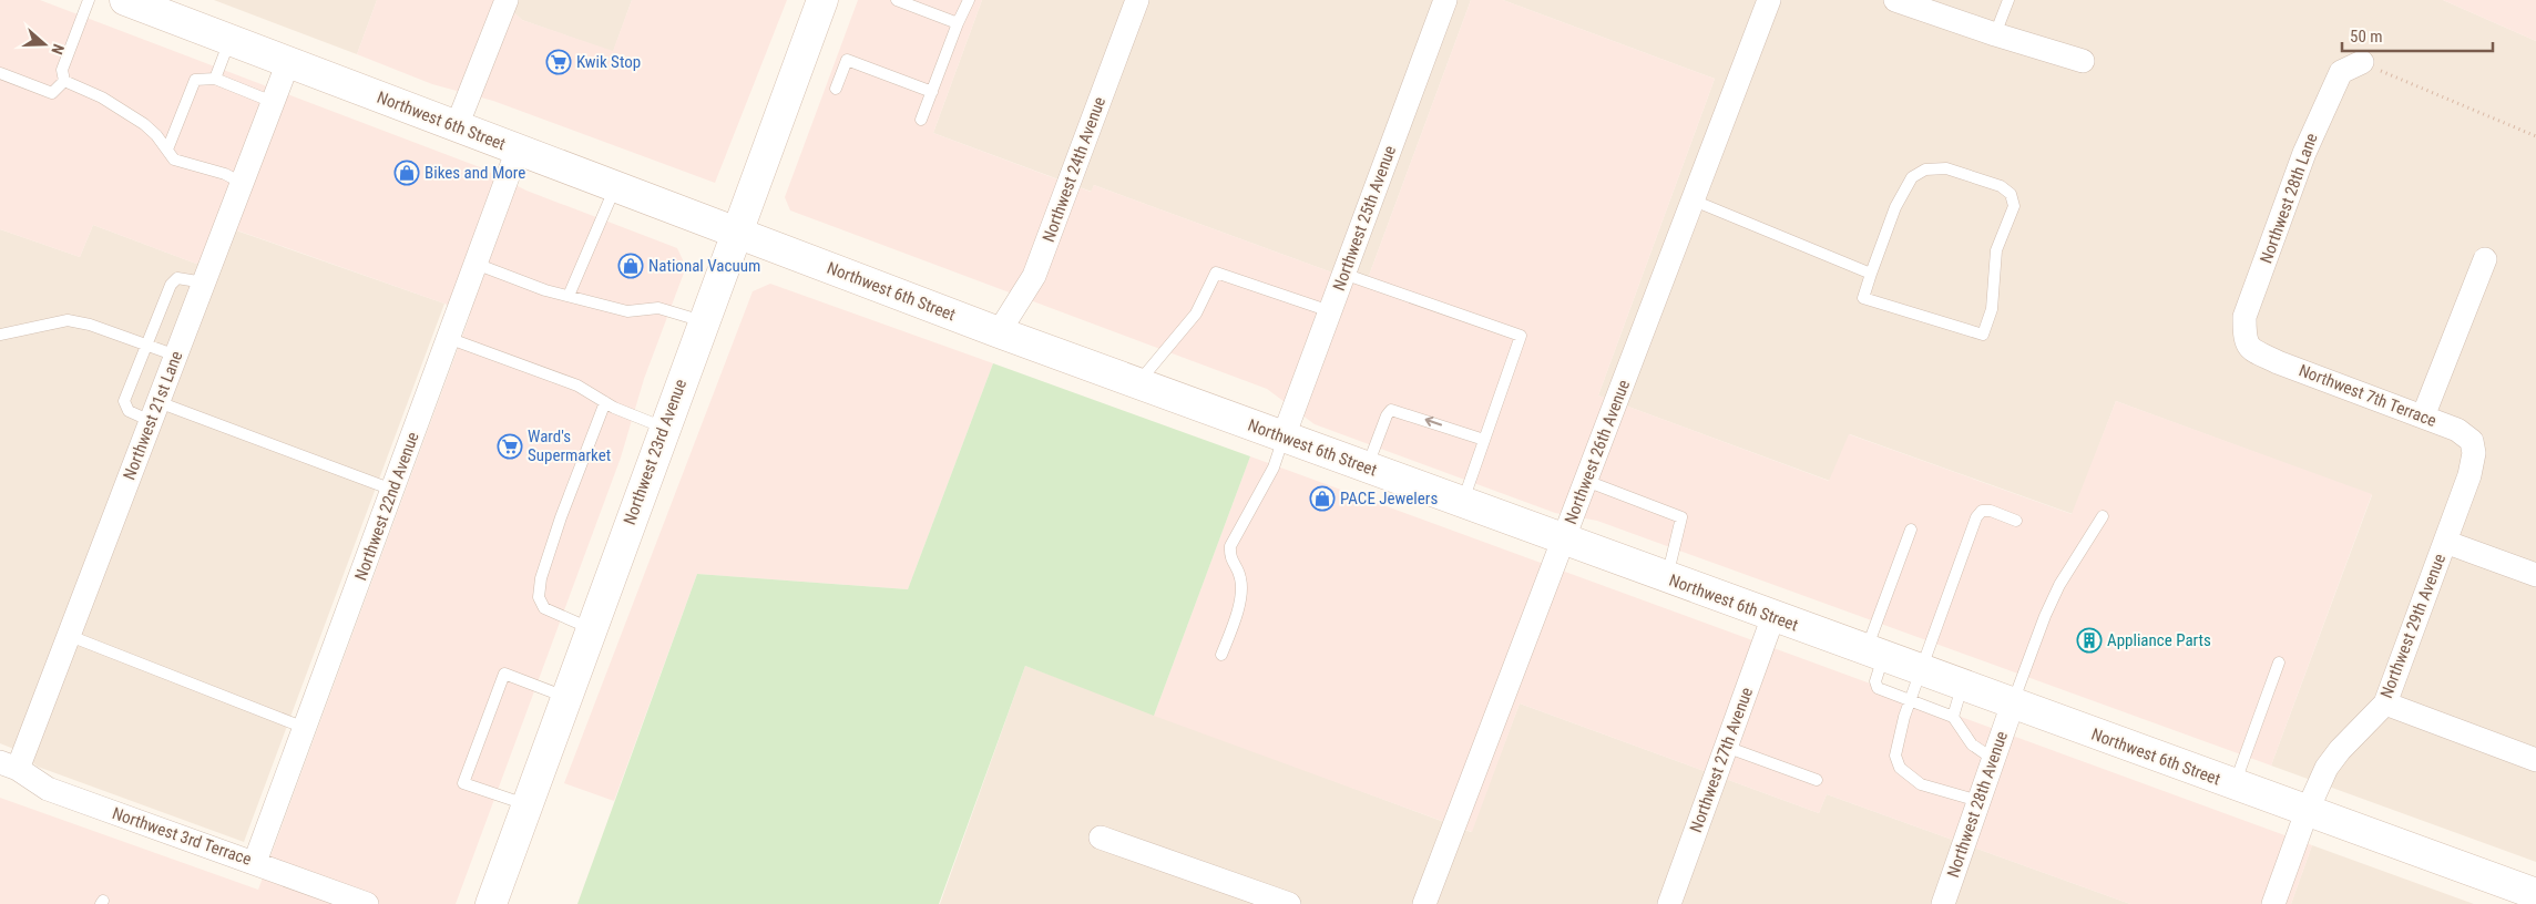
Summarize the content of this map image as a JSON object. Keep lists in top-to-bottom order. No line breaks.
{"streets":{"main road":["Northwest 6th Street","Northwest 23rd Avenue"],"street":["Northwest 24th Avenue","Northwest 28th Lane","Northwest 25th Avenue","Northwest 7th Terrace","Northwest 21st Lane","Northwest 26th Avenue","Northwest 22nd Avenue","Northwest 29th Avenue","Northwest 27th Avenue","Northwest 28th Avenue","Northwest 3rd Terrace"]},"crossings":[["Northwest 6th Street","Northwest 24th Avenue"],["Northwest 6th Street","Northwest 25th Avenue"],["Northwest 6th Street","Northwest 21st Lane"],["Northwest 6th Street","Northwest 23rd Avenue"],["Northwest 6th Street","Northwest 26th Avenue"],["Northwest 6th Street","Northwest 22nd Avenue"],["Northwest 6th Street","Northwest 29th Avenue"],["Northwest 6th Street","Northwest 27th Avenue"],["Northwest 6th Street","Northwest 28th Avenue"],["Northwest 28th Lane","Northwest 7th Terrace"],["Northwest 7th Terrace","Northwest 29th Avenue"],["Northwest 21st Lane","Northwest 3rd Terrace"],["Northwest 22nd Avenue","Northwest 3rd Terrace"]],"places":{"supermarket":["Kwik Stop","Ward's Supermarket"],"shop":["Bikes and More","National Vacuum","PACE Jewelers"],"building":["Appliance Parts"]},"scale_bar":"50 m","north":"right"}
